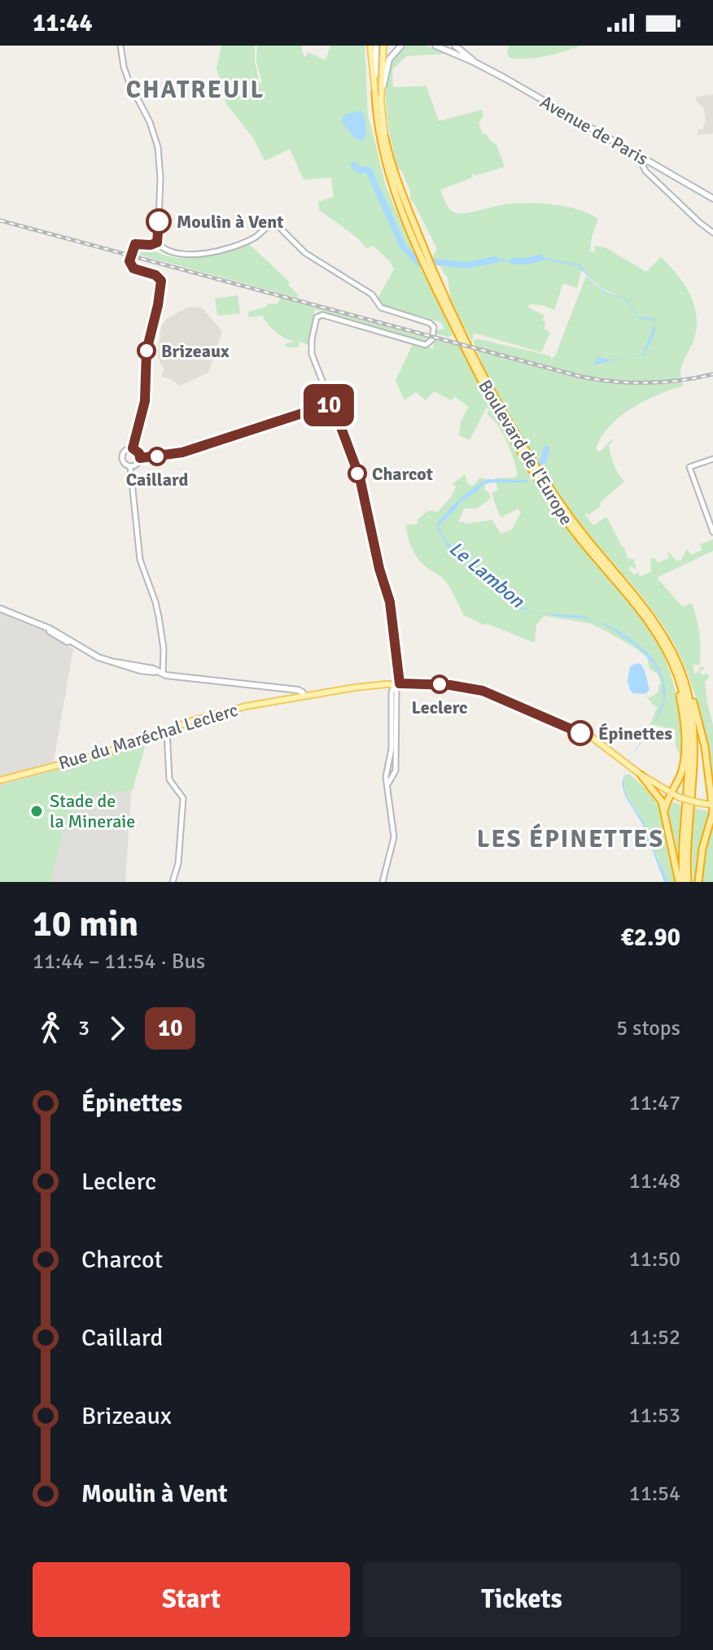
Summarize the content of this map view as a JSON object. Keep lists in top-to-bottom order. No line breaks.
{"streets":{"highway":["Boulevard de l'Europe"],"main road":["Avenue de Paris","Rue du Maréchal Leclerc"]},"districts":["CHATREUIL","LES ÉPINETTES"],"water":["Le Lambon"],"places":["Moulin à Vent","Brizeaux","Caillard","Charcot","Leclerc","Épinettes","Stade de la Mineraie"],"lines":["bus line 10"],"page":{"status":"11:44","on_map":"10","heading":["10 min","11:44 – 11:54 · Bus","€2.90"],"legs":["3","10","5 stops"],"list":[{"name":"Épinettes","value":"11:47"},{"name":"Leclerc","value":"11:48"},{"name":"Charcot","value":"11:50"},{"name":"Caillard","value":"11:52"},{"name":"Brizeaux","value":"11:53"},{"name":"Moulin à Vent","value":"11:54"}],"buttons":["Start","Tickets"]}}
